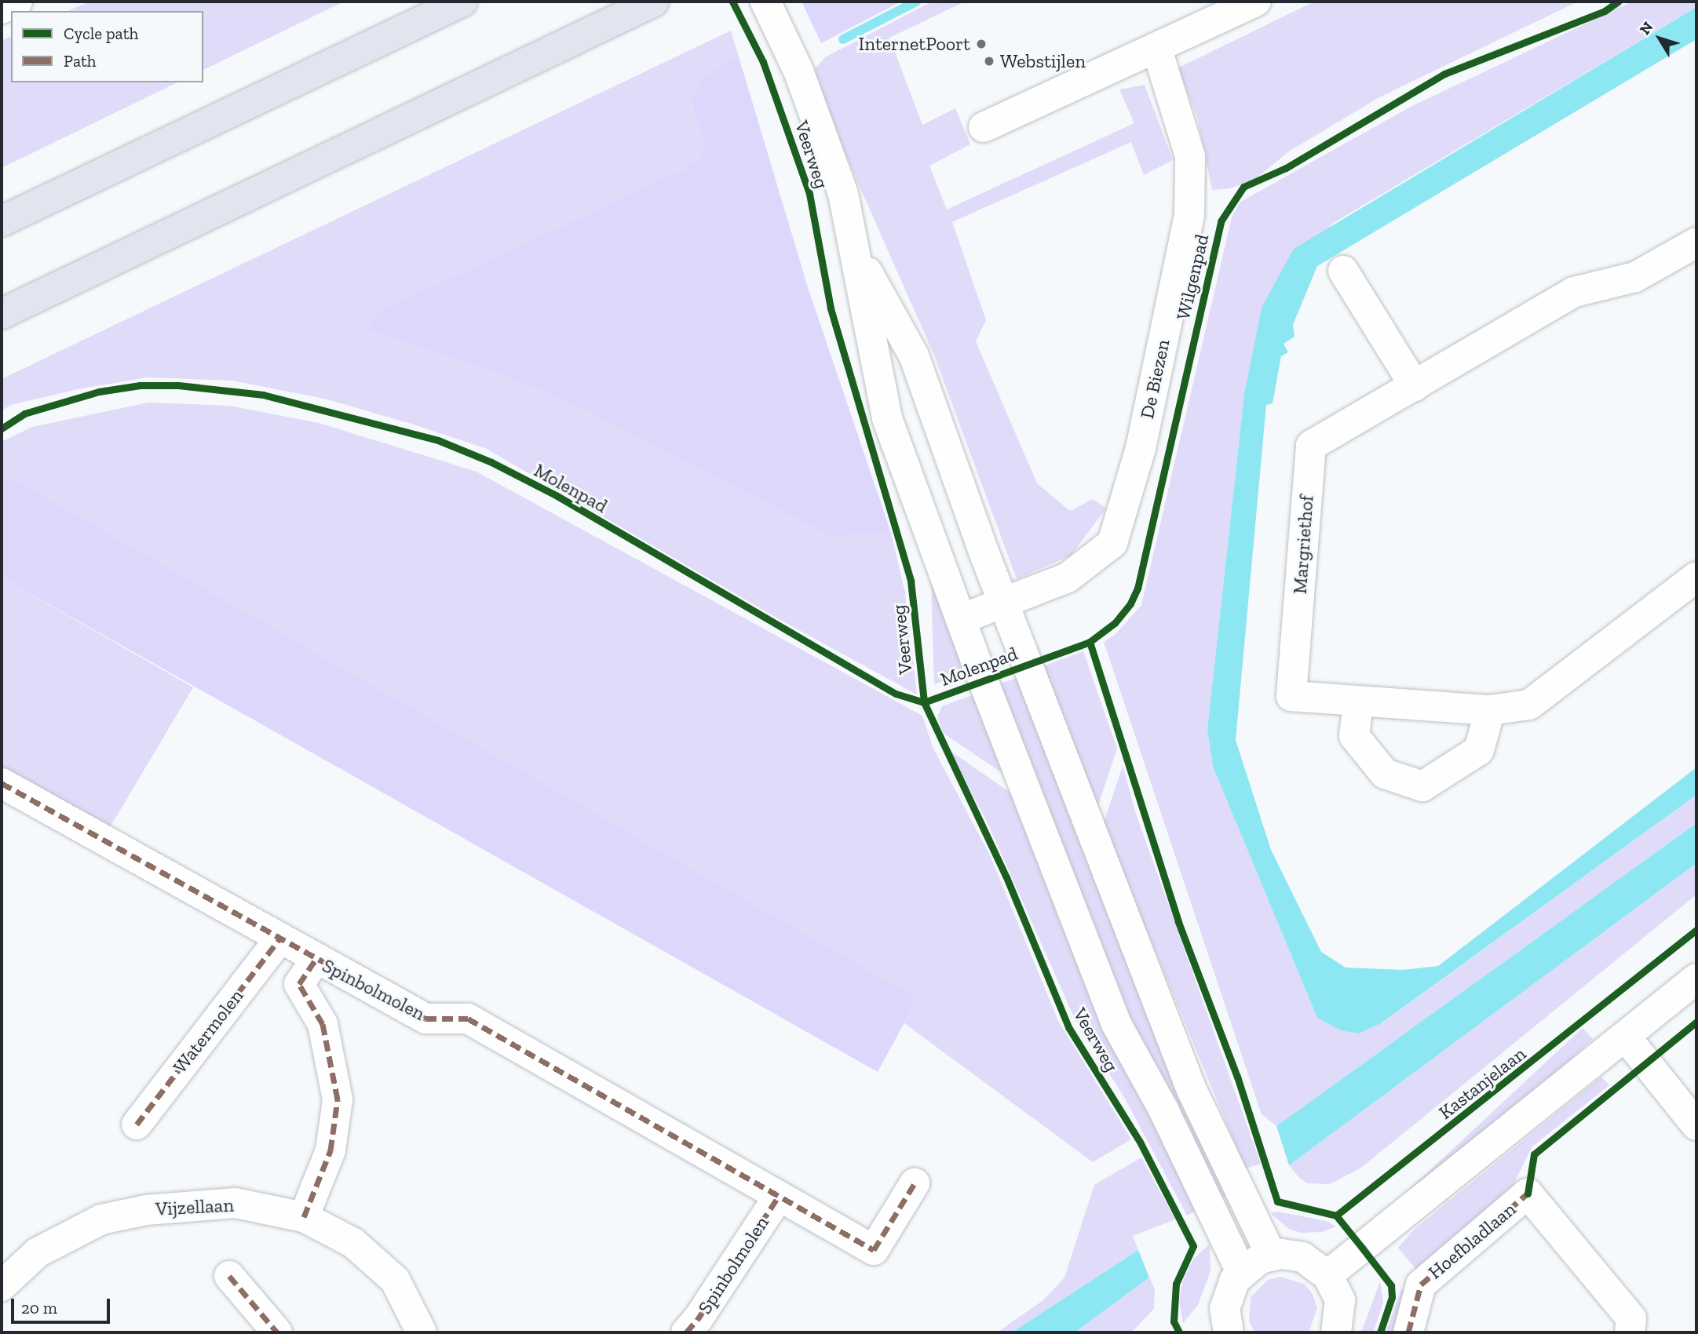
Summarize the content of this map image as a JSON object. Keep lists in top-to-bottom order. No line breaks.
{"streets":{"street":["Veerweg","De Biezen","Margriethof","Spinbolmolen","Watermolen","Vijzellaan","Hoefbladlaan"],"cycle path":["Wilgenpad","Kastanjelaan"]},"crossings":[["Veerweg","De Biezen"],["Spinbolmolen","Watermolen"]],"places":["InternetPoort","Webstijlen"],"legend":["Cycle path","Path"],"scale_bar":"20 m","north":"top left"}
